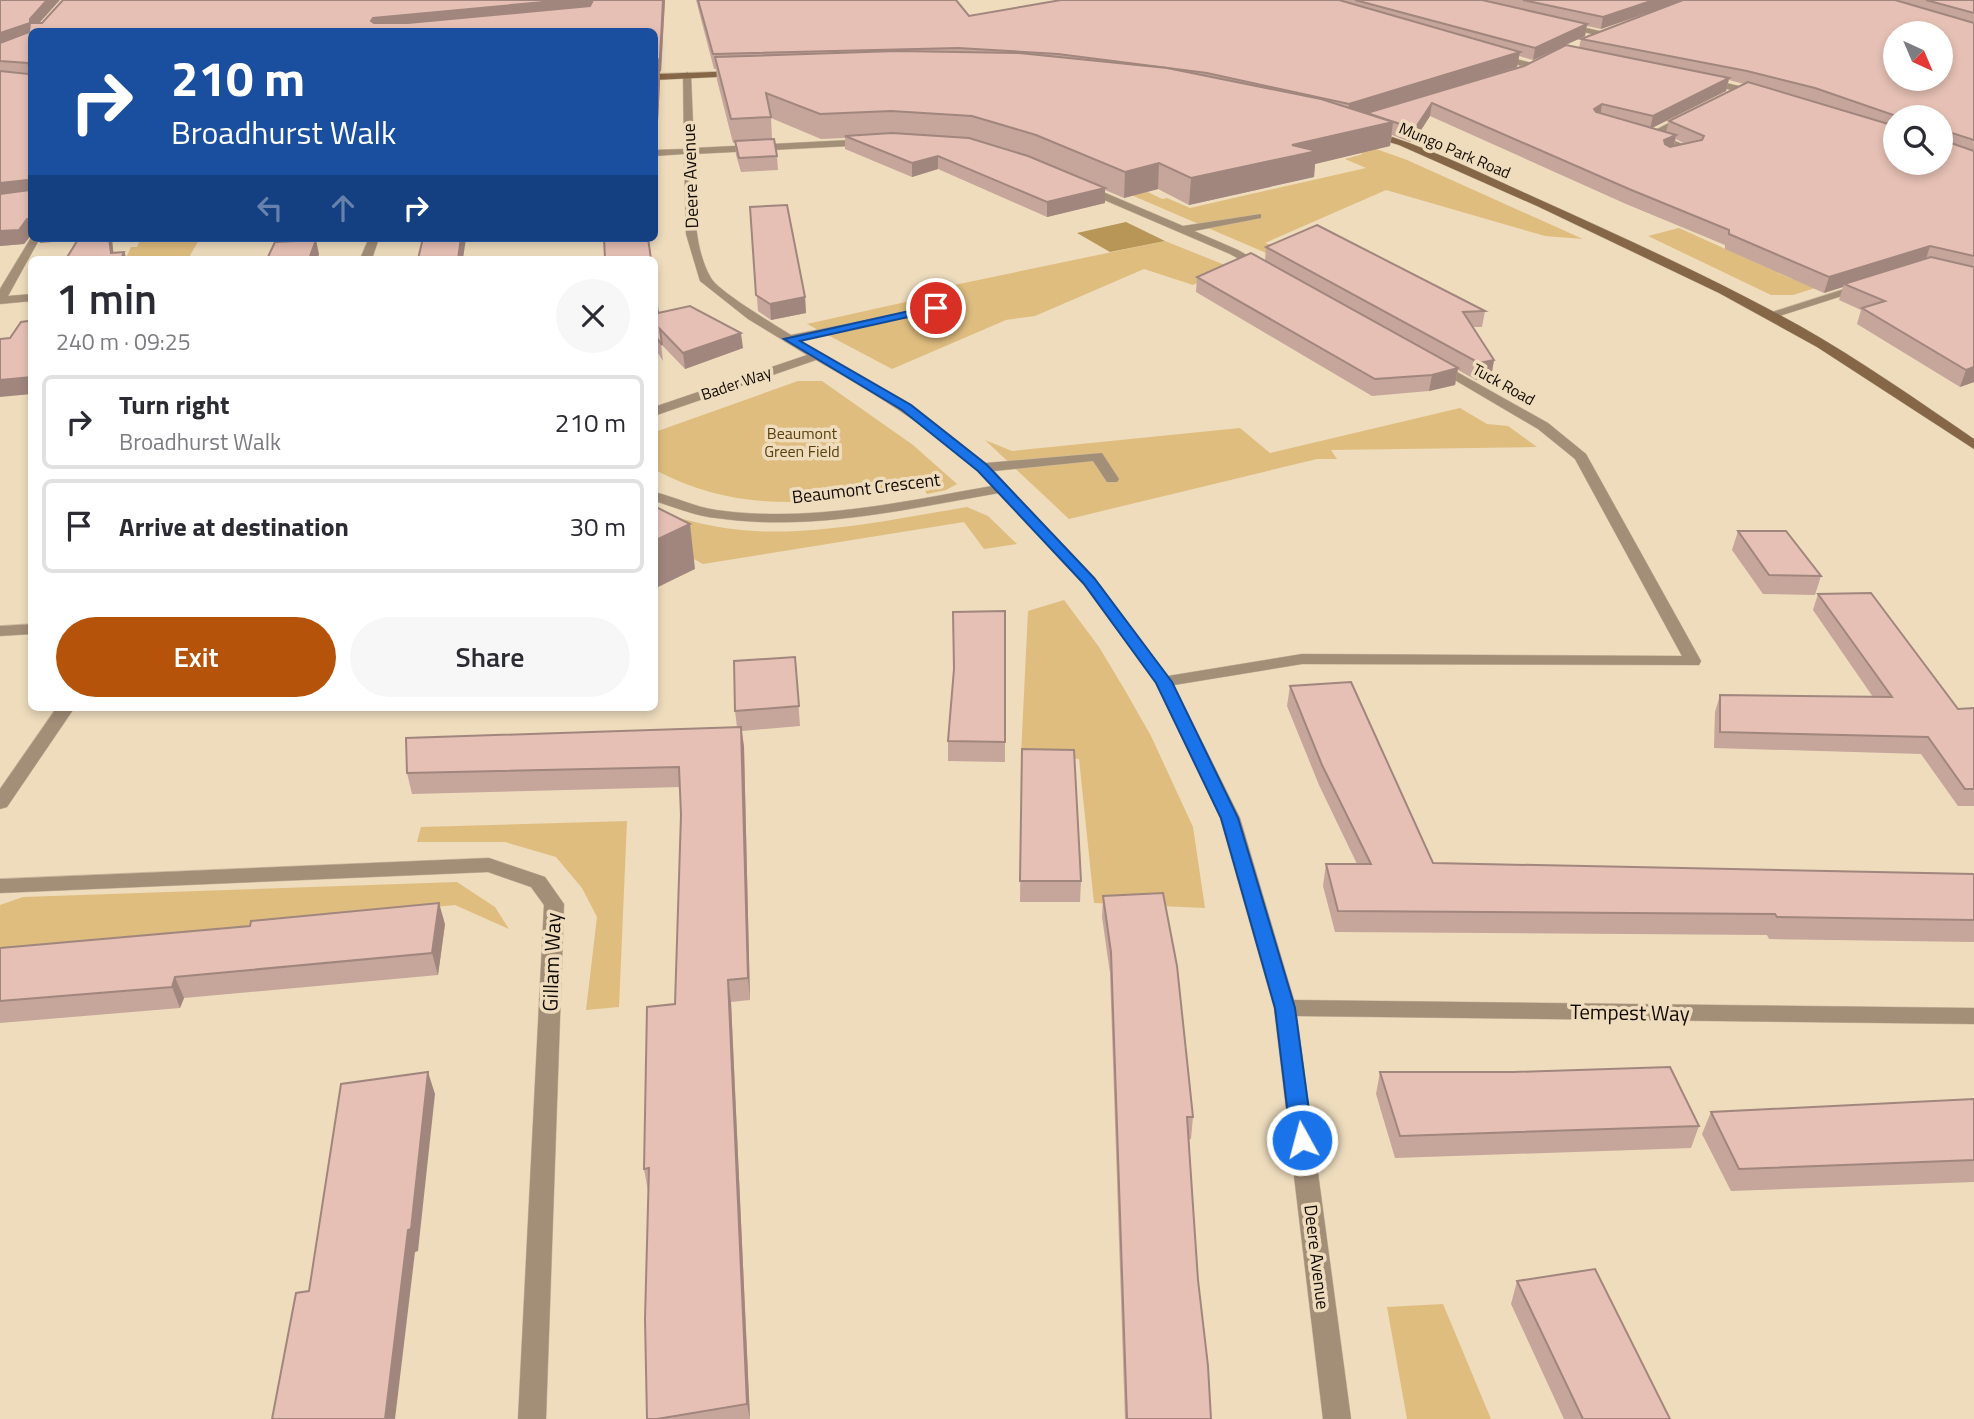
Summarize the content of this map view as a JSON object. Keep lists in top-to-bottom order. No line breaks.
{"streets":{"street":["Mungo Park Road","Deere Avenue","Bader Way","Tuck Road","Beaumont Crescent","Gillam Way","Tempest Way"]},"crossings":[["Deere Avenue","Bader Way"],["Deere Avenue","Tuck Road"],["Deere Avenue","Beaumont Crescent"],["Deere Avenue","Tempest Way"]],"parks":["Beaumont Green Field"],"north":"bottom right","page":{"turn":["210 m","Broadhurst Walk"],"heading":["1 min","240 m · 09:25"],"list":[{"name":"Turn right","note":"Broadhurst Walk","value":"210 m"},{"name":"Arrive at destination","value":"30 m"}],"buttons":["Exit","Share"]}}
